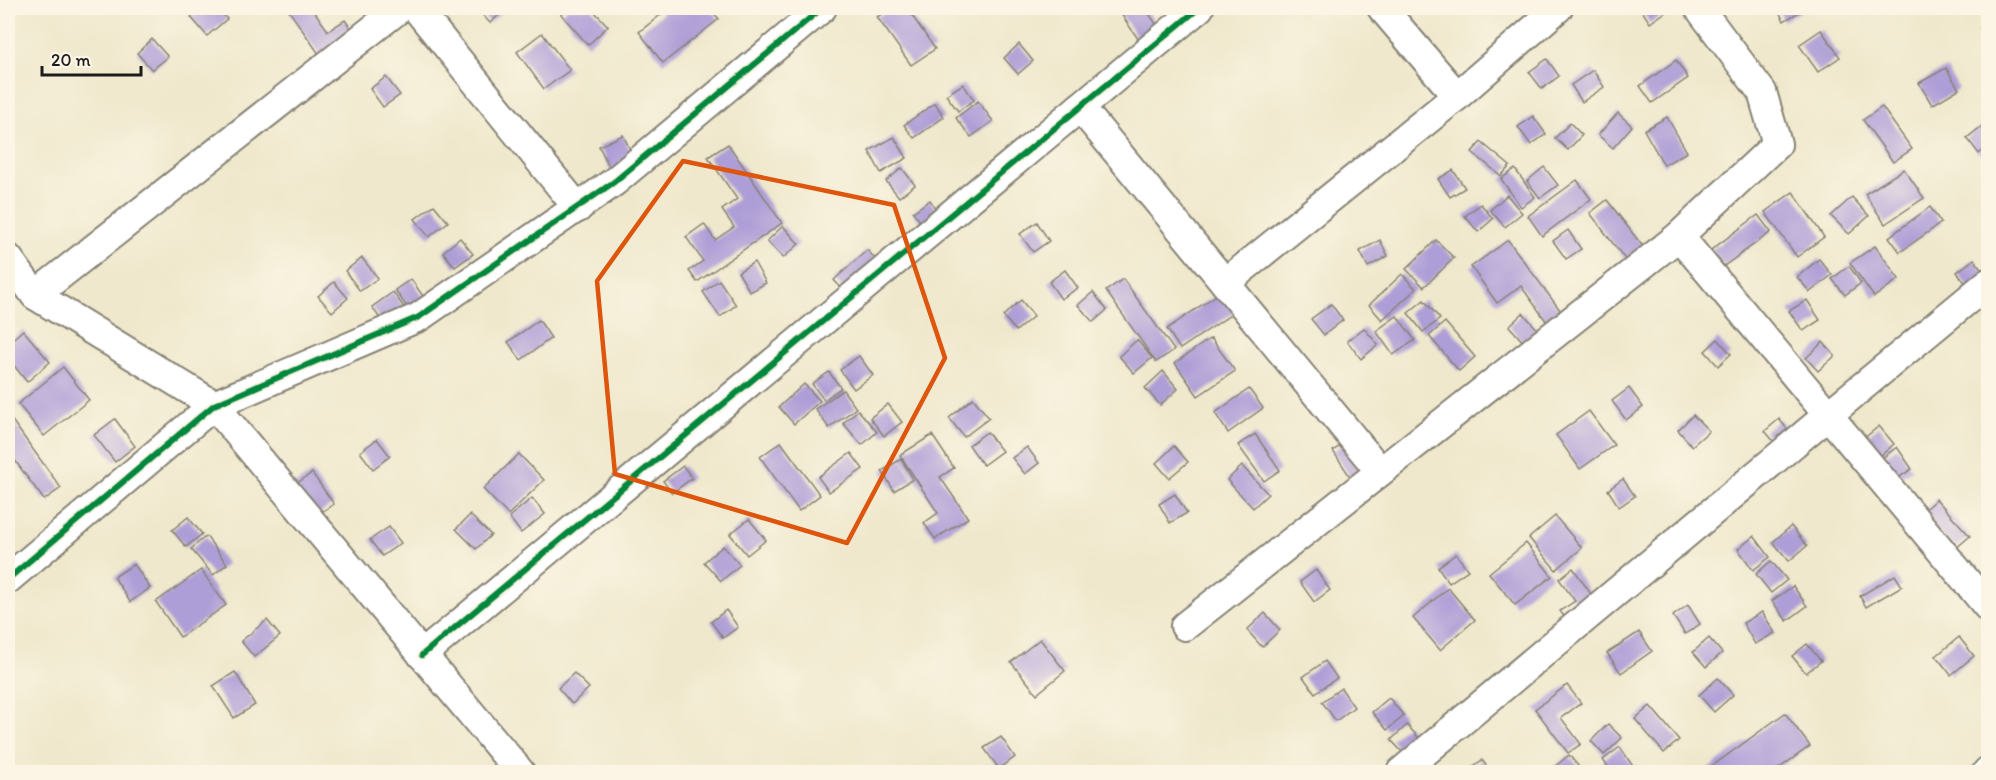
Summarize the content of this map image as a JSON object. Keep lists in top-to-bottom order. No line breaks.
{"scale_bar":"20 m"}
